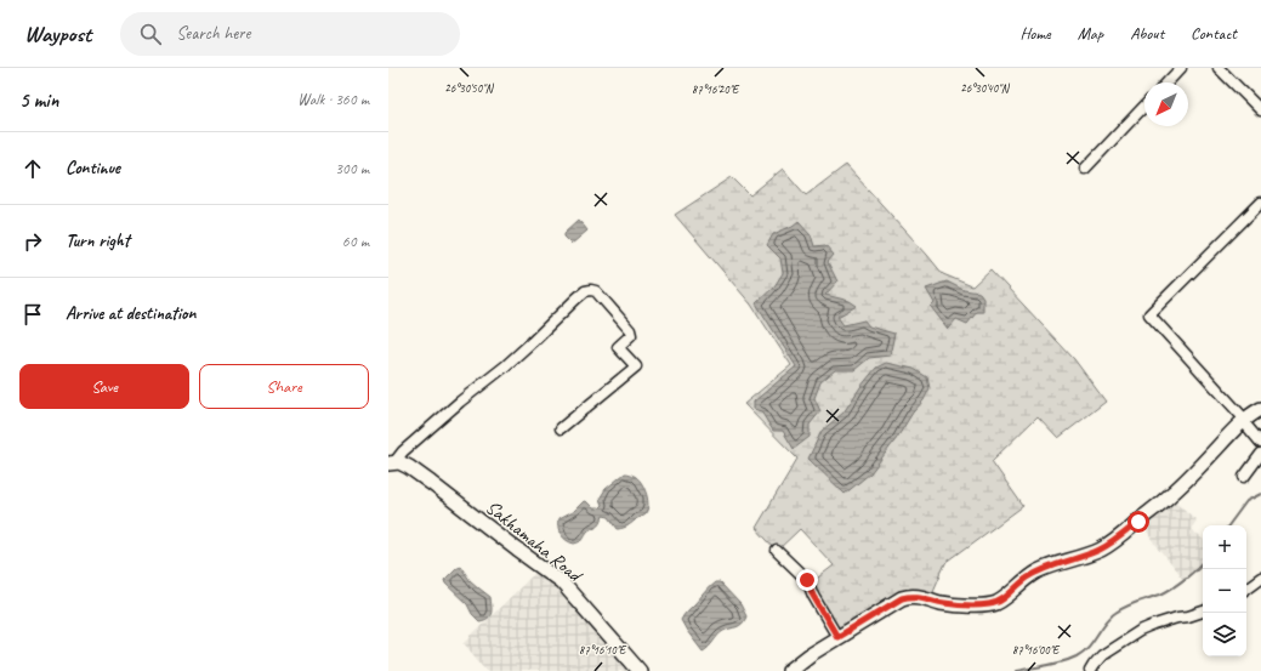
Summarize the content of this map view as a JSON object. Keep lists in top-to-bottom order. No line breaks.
{"streets":{"street":["Sakhamaha Road"]},"north":"bottom left","page":{"header":"Waypost","search":"Search here","nav":["Home","Map","About","Contact"],"heading":["5 min","Walk · 360 m"],"list":[["Continue","300 m"],["Turn right","60 m"],"Arrive at destination"],"buttons":["Save","Share"],"map_buttons":["+","−"]},"coordinates":["26°30'50\"N","26°30'40\"N","87°16'20\"E","87°16'10\"E","87°16'00\"E"]}
